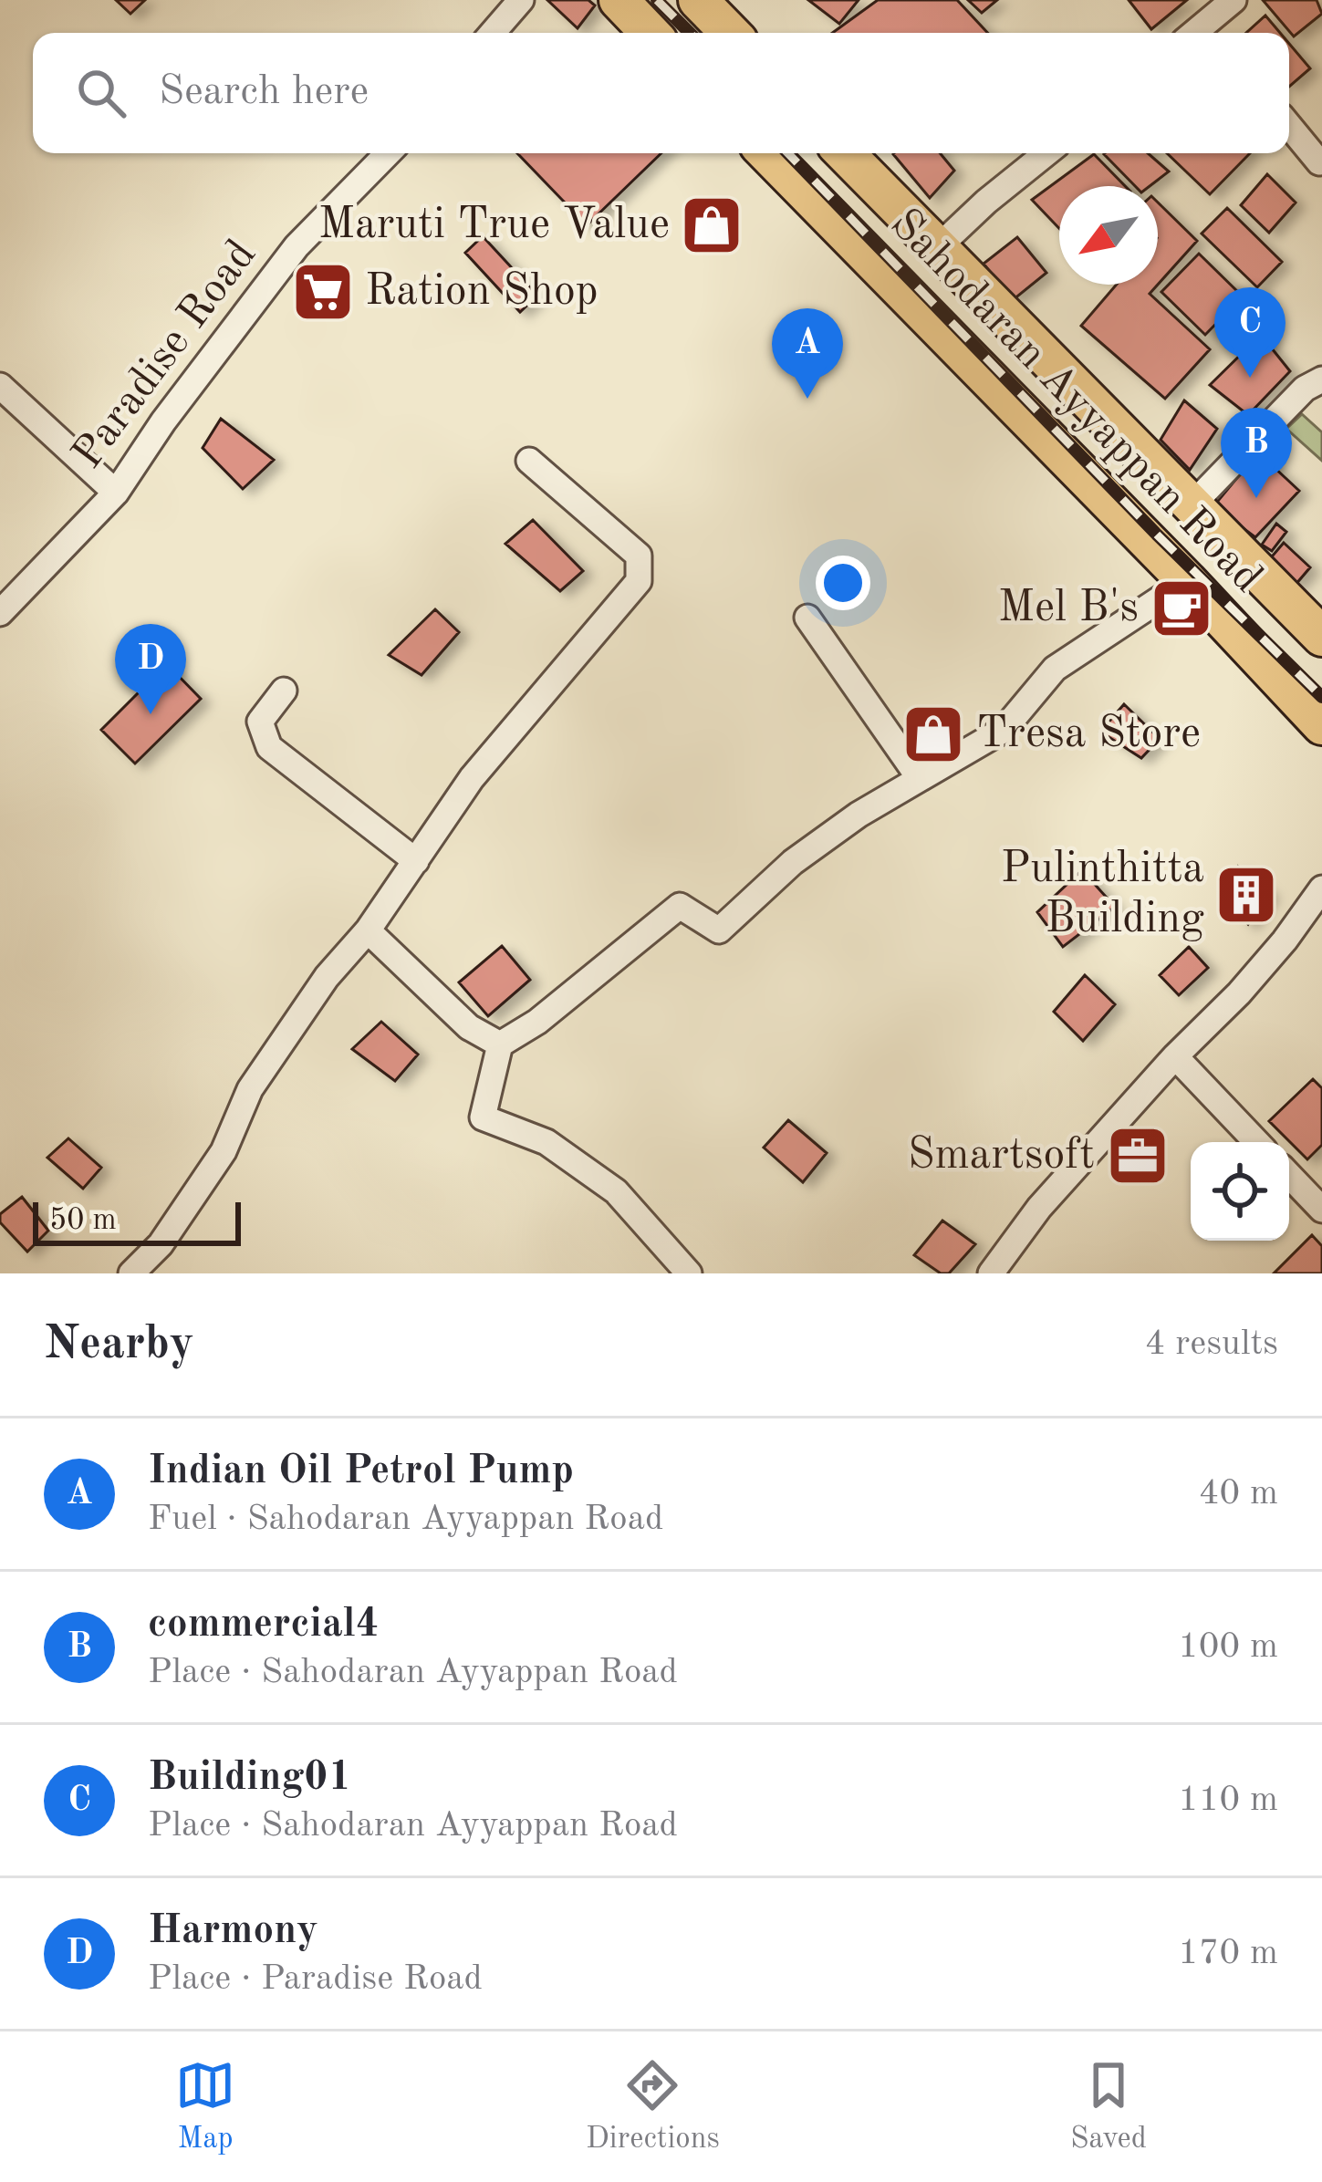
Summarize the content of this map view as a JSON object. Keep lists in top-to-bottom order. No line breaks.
{"streets":{"main road":["Sahodaran Ayyappan Road"],"street":["Paradise Road"]},"places":{"shop":["Maruti True Value","Tresa Store"],"supermarket":["Ration Shop"],"cafe":["Mel B's"],"building":["Pulinthitta Building"],"office":["Smartsoft"]},"scale_bar":"50 m","north":"bottom left","page":{"search":"Search here","pins":["C","A","B","D"],"scale":"50 m","heading":["Nearby","4 results"],"list":[{"mark":"A","name":"Indian Oil Petrol Pump","note":"Fuel · Sahodaran Ayyappan Road","value":"40 m"},{"mark":"B","name":"commercial4","note":"Place · Sahodaran Ayyappan Road","value":"100 m"},{"mark":"C","name":"Building01","note":"Place · Sahodaran Ayyappan Road","value":"110 m"},{"mark":"D","name":"Harmony","note":"Place · Paradise Road","value":"170 m"}],"nav":["Map","Directions","Saved"]}}
